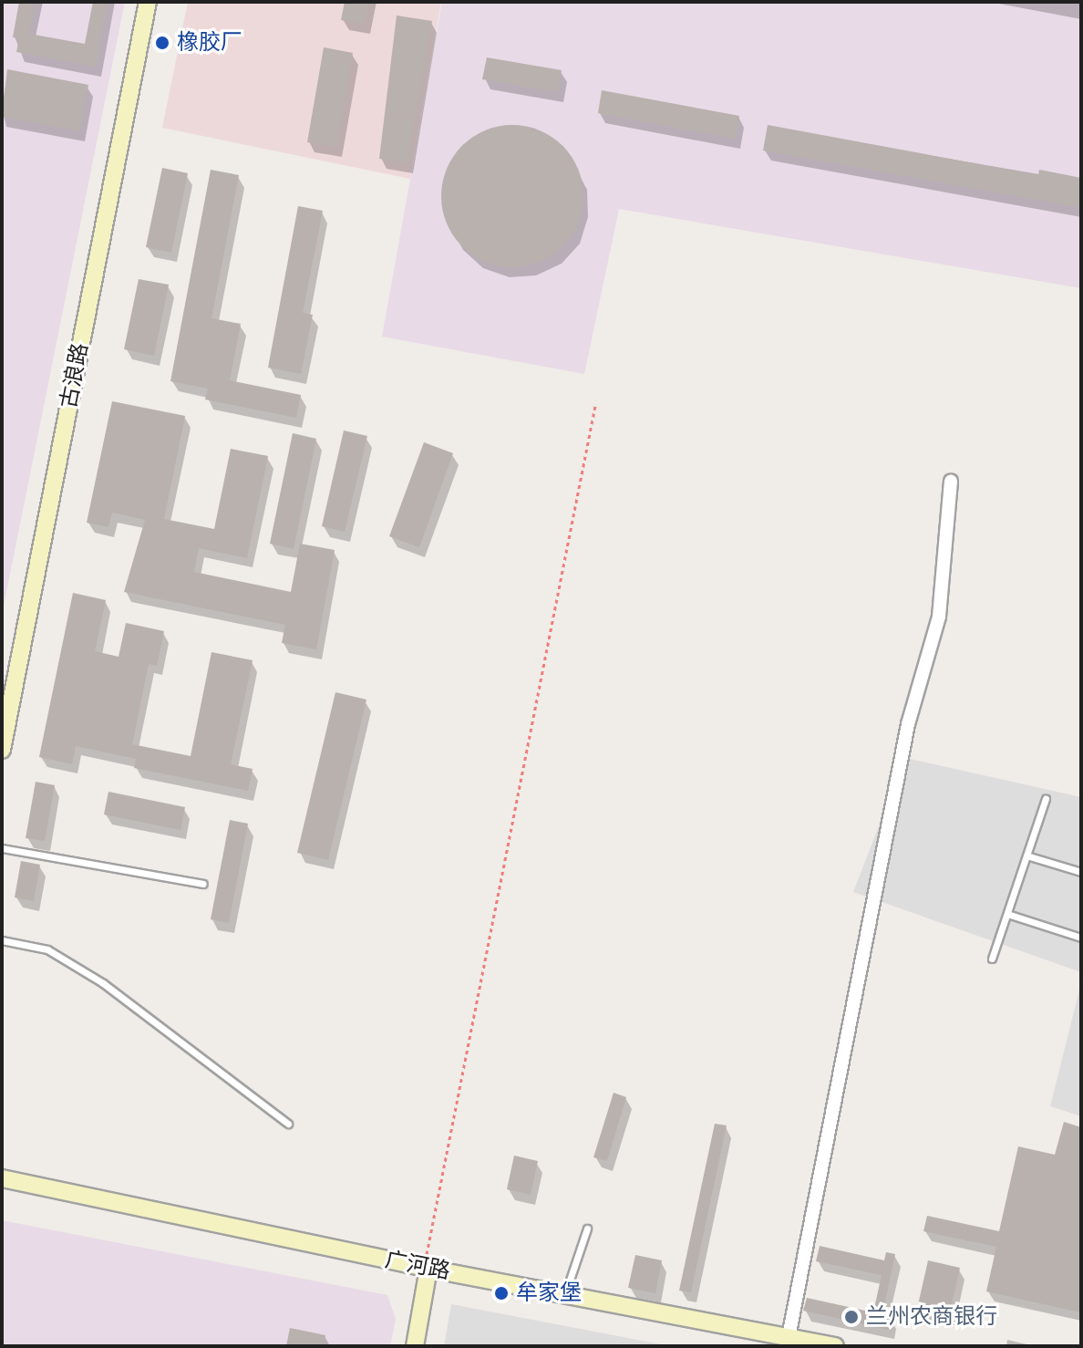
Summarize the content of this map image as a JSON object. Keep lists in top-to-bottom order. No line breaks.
{"streets":{"street":["古浪路","广河路"]},"places":["橡胶厂","牟家堡","兰州农商银行"]}
